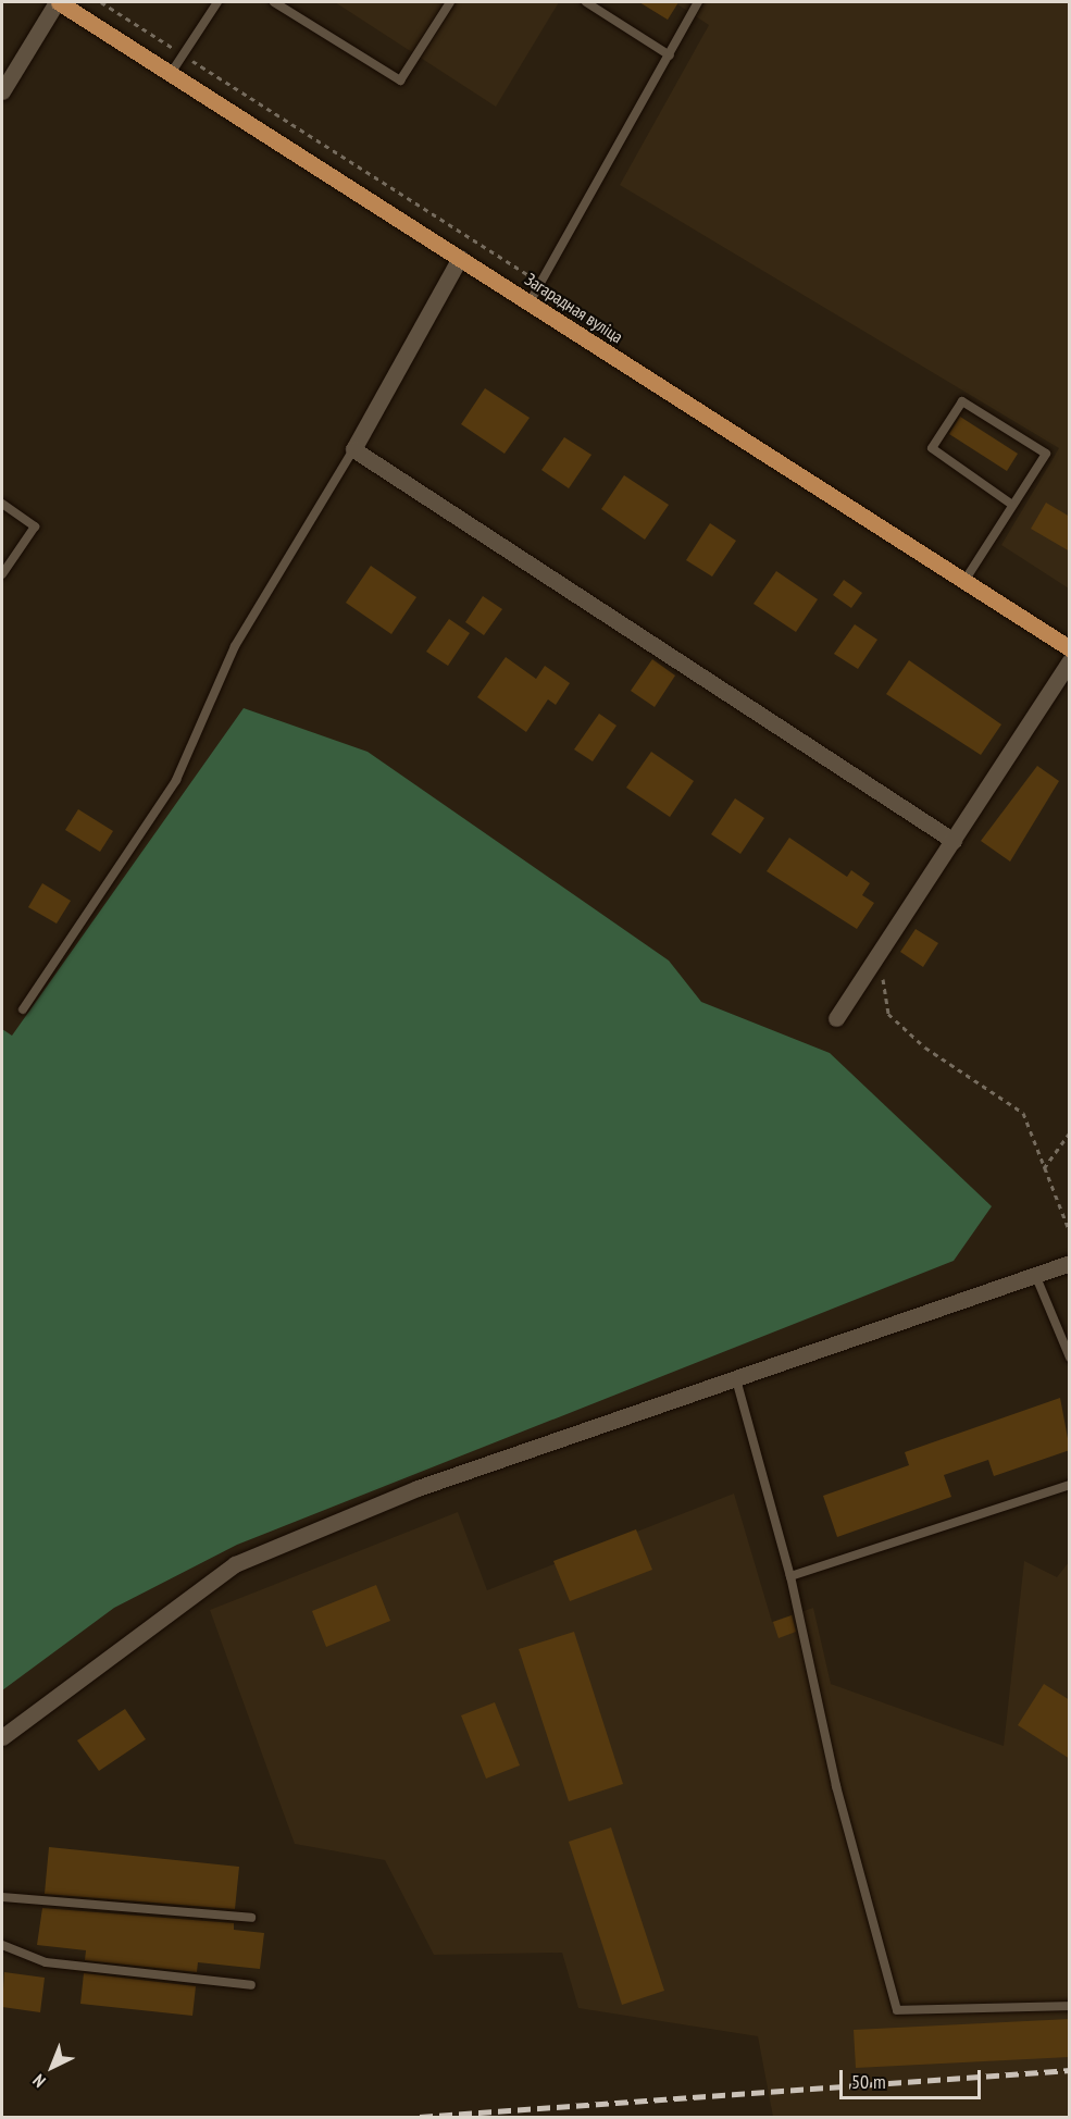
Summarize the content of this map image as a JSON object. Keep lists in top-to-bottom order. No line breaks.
{"streets":{"main road":["Загарадная вуліца"]},"scale_bar":"50 m","north":"bottom left"}
